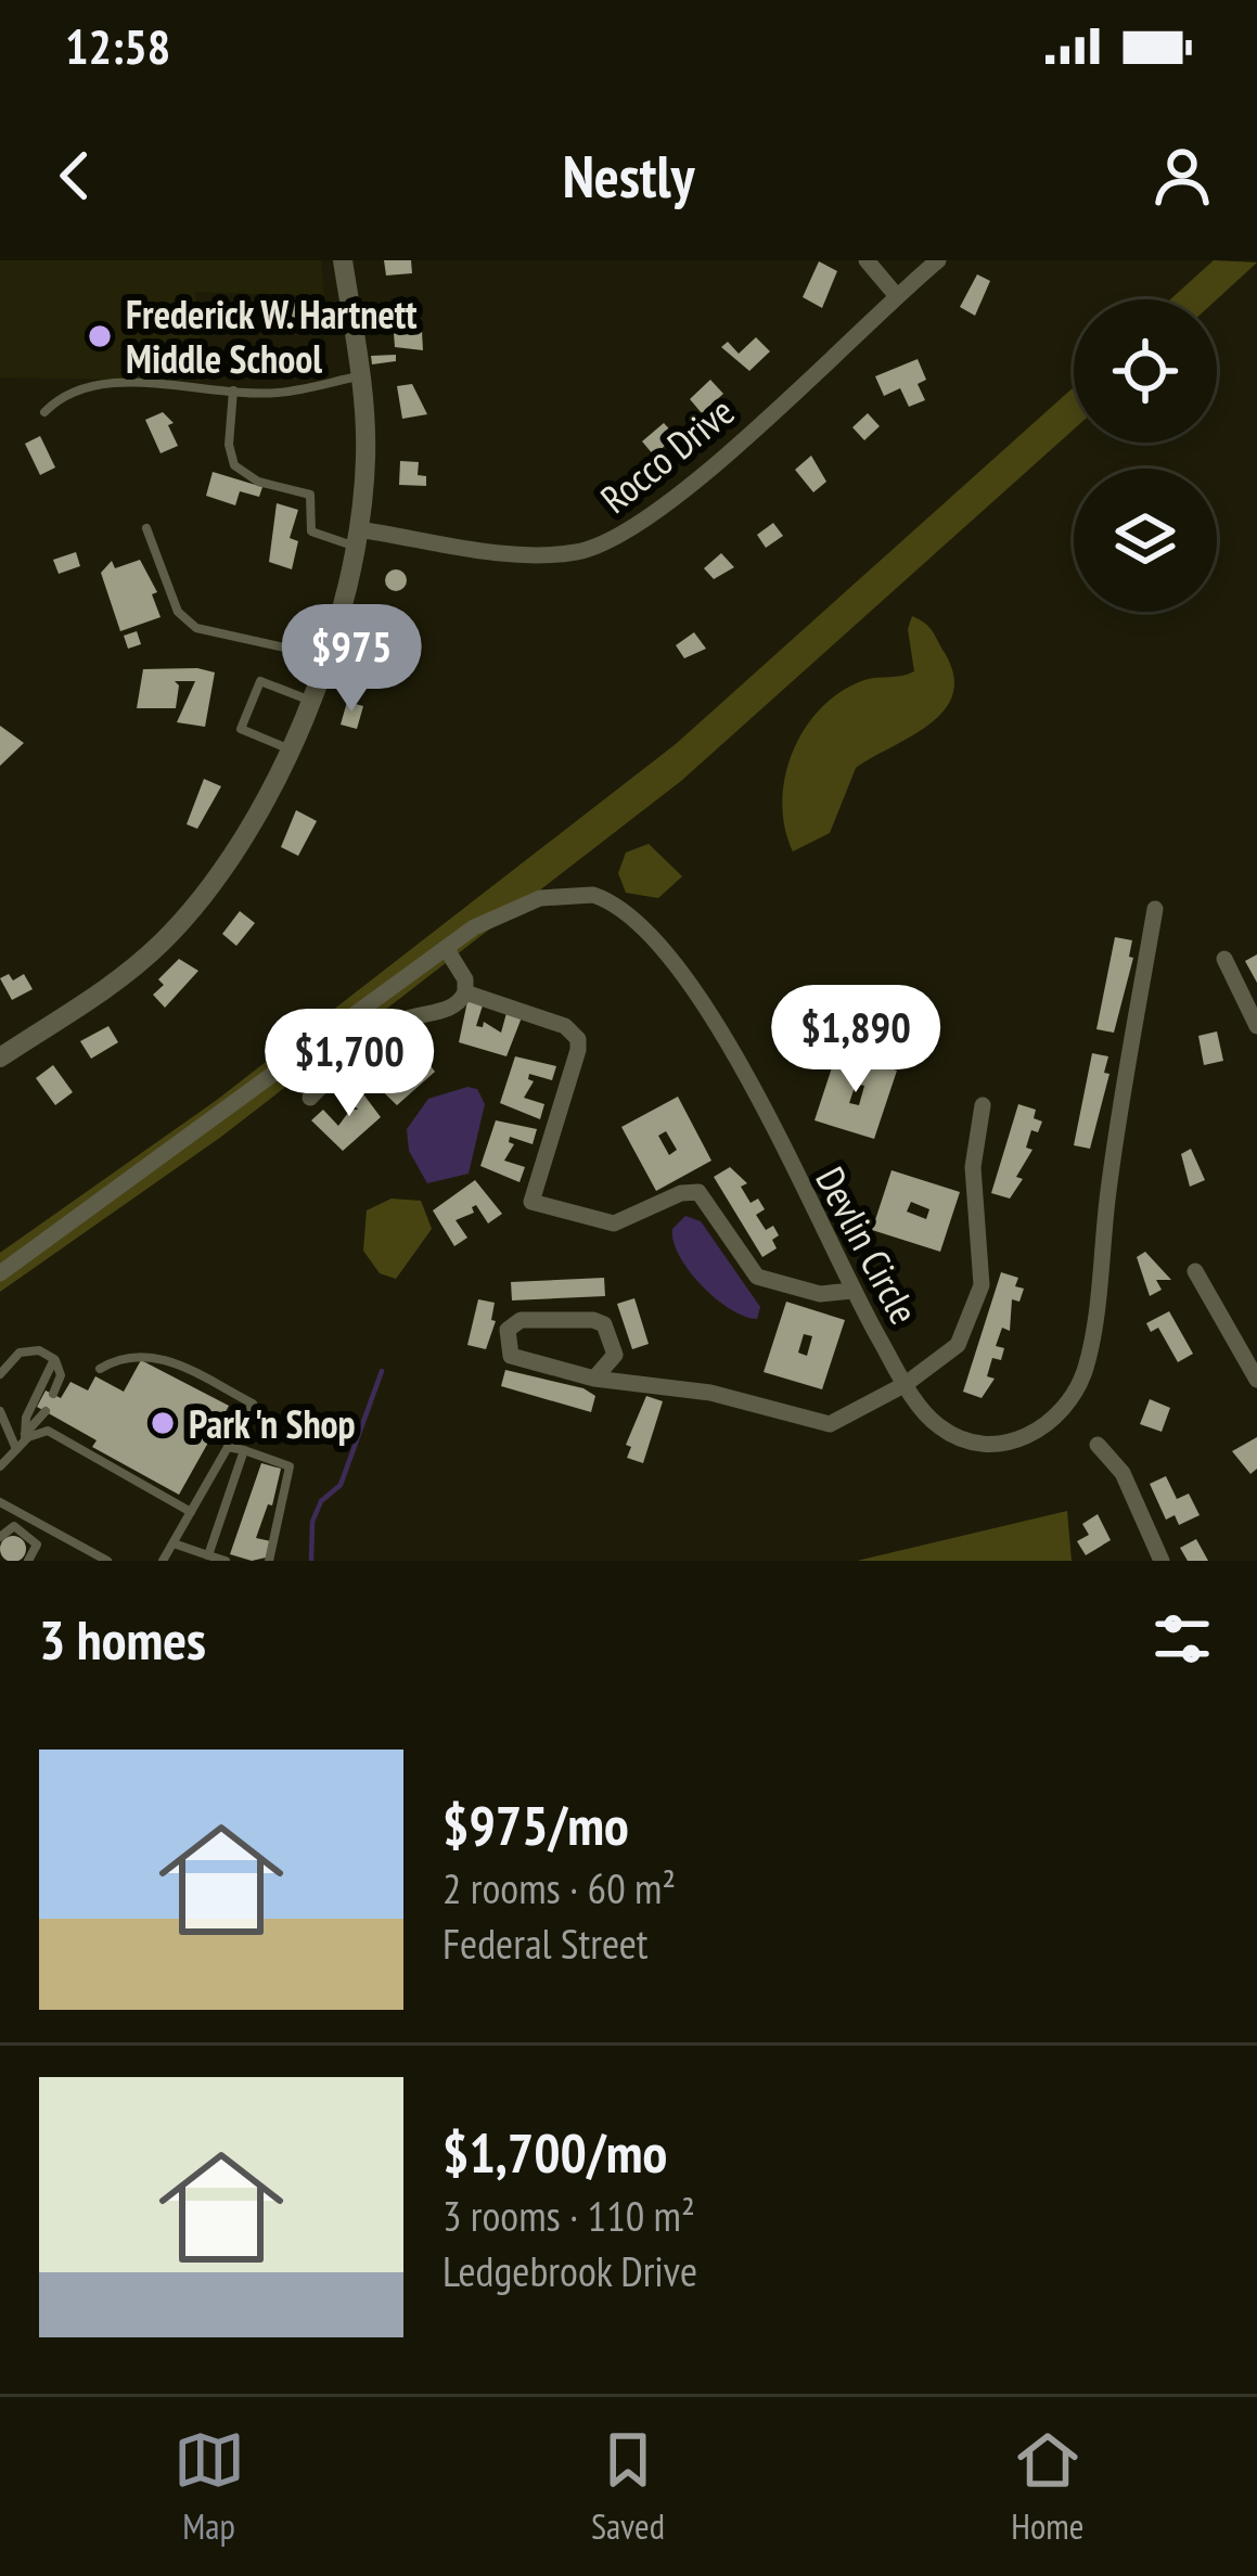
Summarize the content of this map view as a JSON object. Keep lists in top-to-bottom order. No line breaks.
{"streets":{"street":["Rocco Drive","Devlin Circle"]},"places":["Frederick W. Hartnett Middle School","Park 'n Shop"],"page":{"status":"12:58","header":"Nestly","price":["$975","$1,890","$1,700"],"heading":"3 homes","list":[{"name":"$975/mo","note":"2 rooms · 60 m² · Federal Street"},{"name":"$1,700/mo","note":"3 rooms · 110 m² · Ledgebrook Drive"}],"tabs":["Map","Saved","Home"]}}
